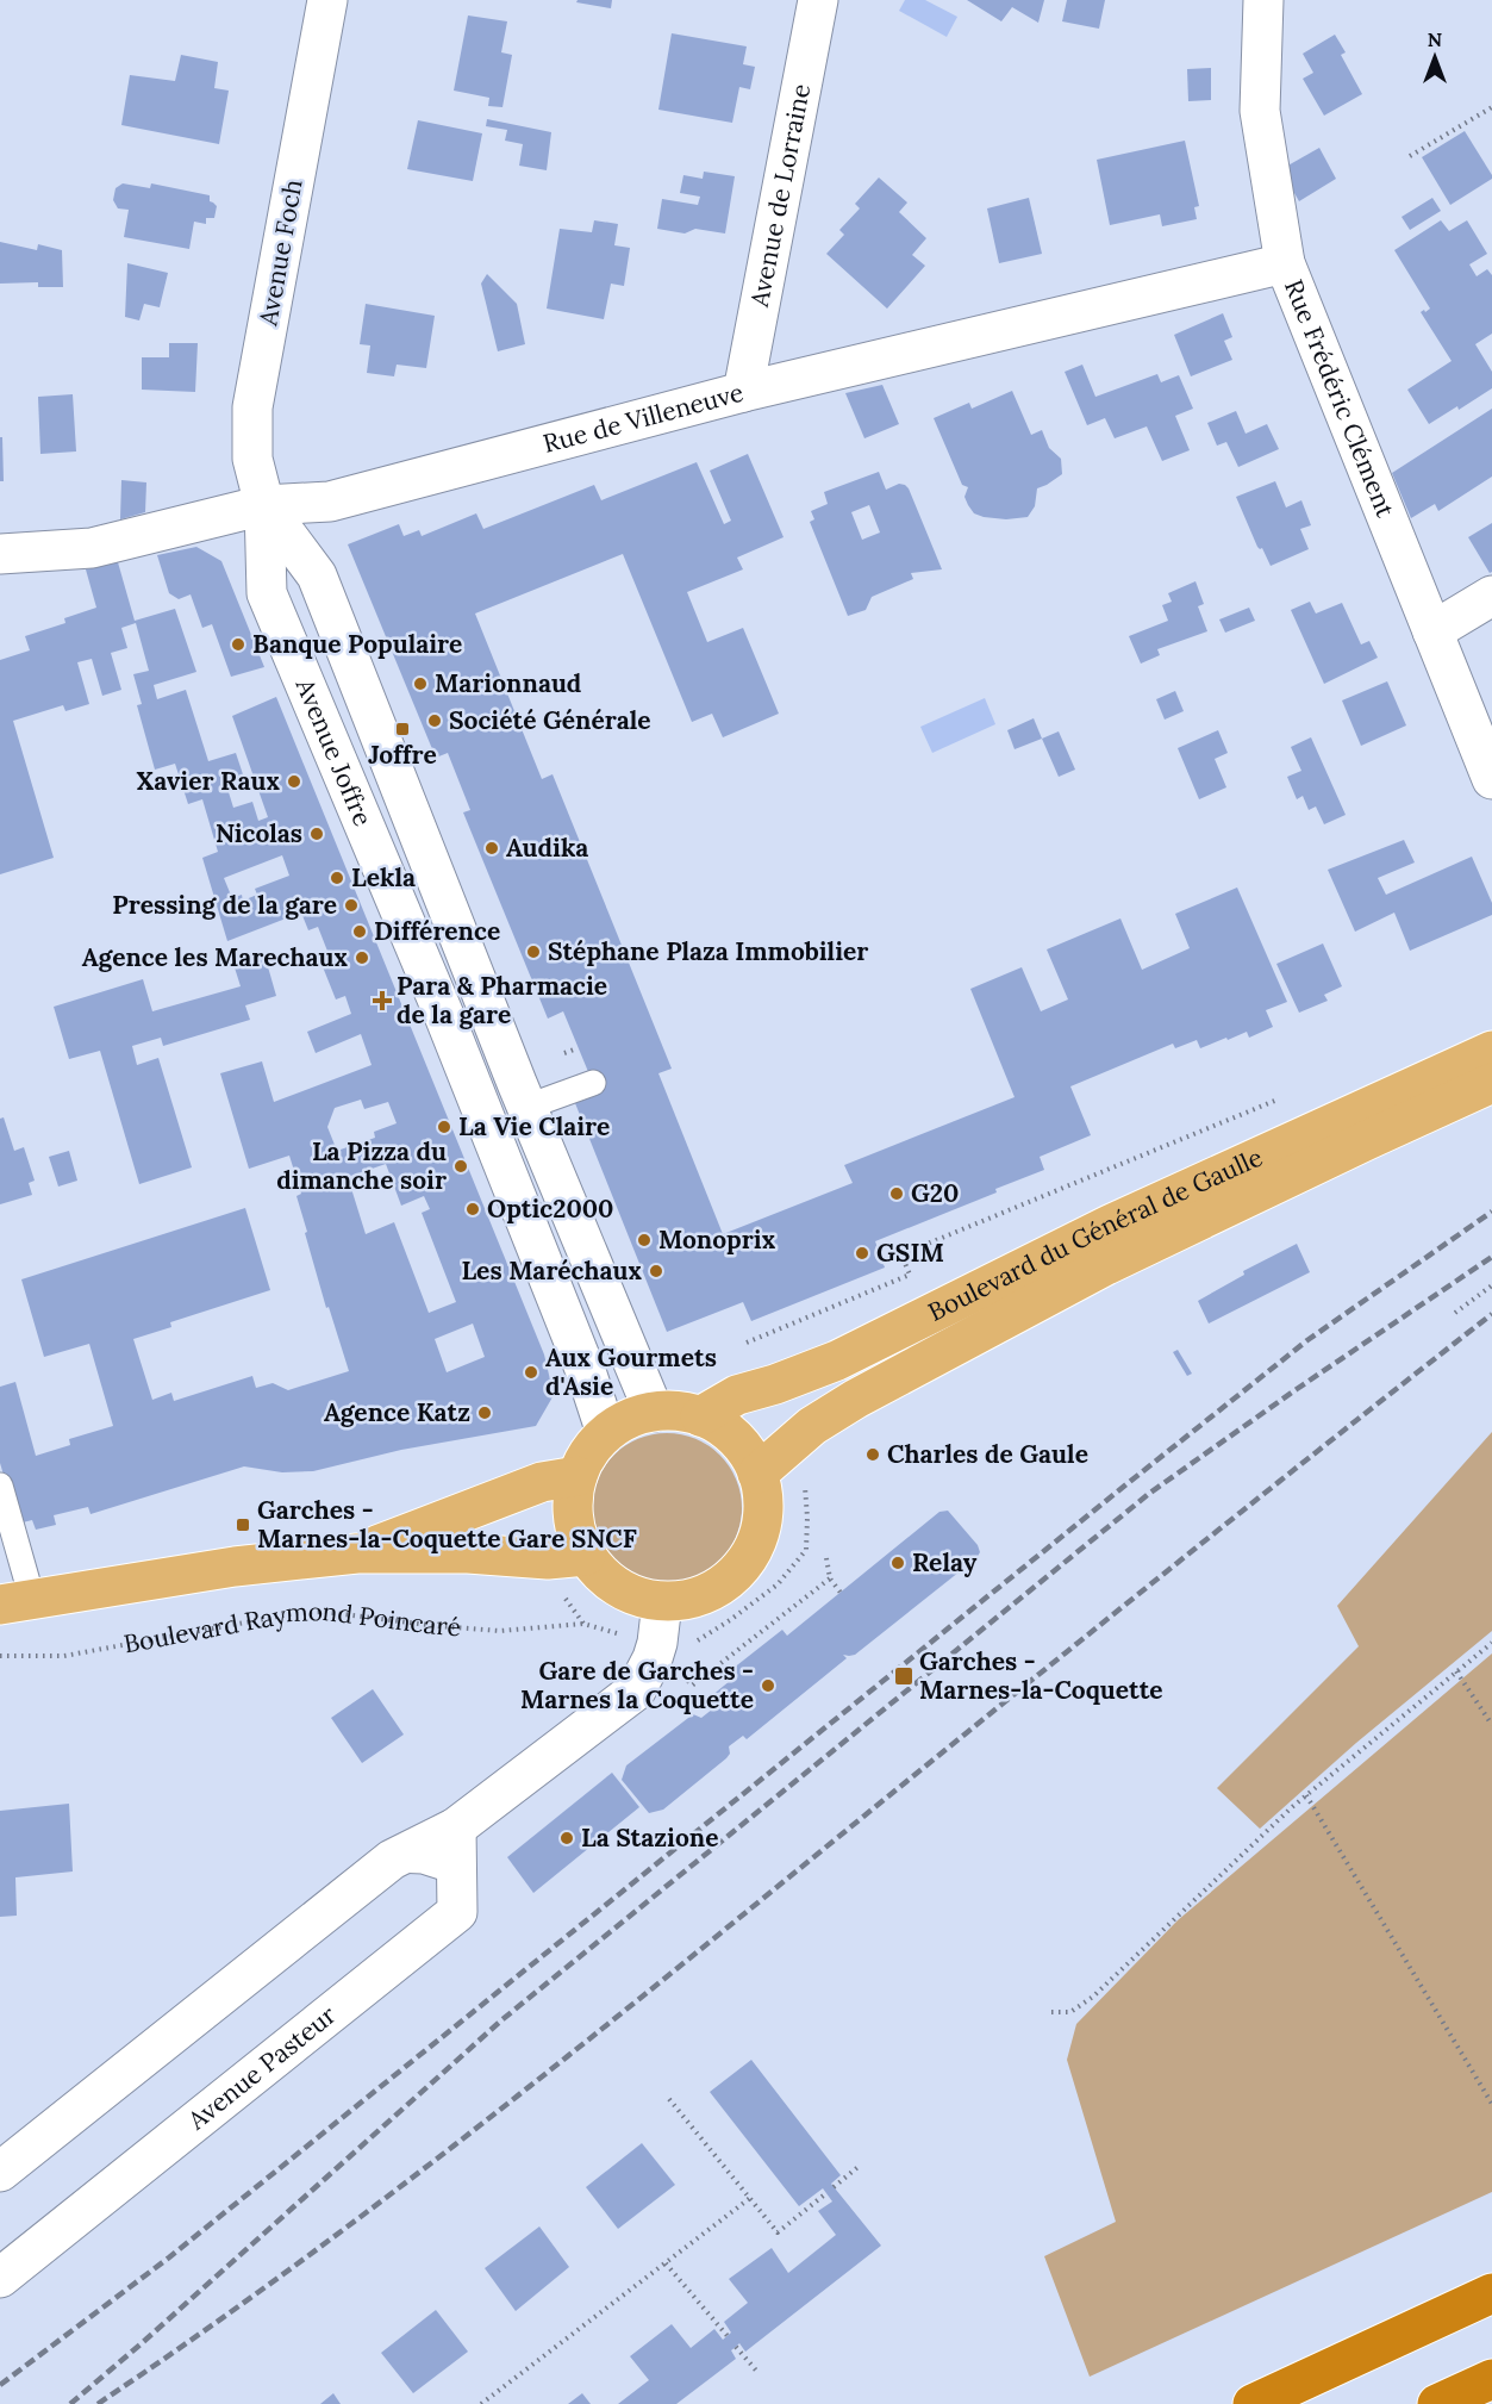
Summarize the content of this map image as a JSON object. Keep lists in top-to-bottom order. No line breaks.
{"streets":{"main road":["Boulevard du Général de Gaulle"],"street":["Avenue de Lorraine","Avenue Foch","Rue Frédéric Clément","Rue de Villeneuve","Avenue Joffre","Avenue Pasteur"],"path":["Boulevard Raymond Poincaré"]},"crossings":[["Avenue de Lorraine","Rue de Villeneuve"],["Avenue Foch","Rue de Villeneuve"],["Avenue Foch","Avenue Joffre"],["Rue Frédéric Clément","Rue de Villeneuve"],["Rue de Villeneuve","Avenue Joffre"],["Avenue Joffre","Boulevard du Général de Gaulle"]],"places":{"other":["Banque Populaire","Marionnaud","Société Générale","Xavier Raux","Nicolas","Audika","Lekla","Pressing de la gare","Différence","Stéphane Plaza Immobilier","Agence les Marechaux","La Vie Claire","La Pizza du dimanche soir","G20","Optic2000","Monoprix","GSIM","Les Maréchaux","Aux Gourmets d'Asie","Agence Katz","Charles de Gaule","Relay","Gare de Garches - Marnes la Coquette","La Stazione"],"transit":["Joffre","Garches - Marnes-la-Coquette Gare SNCF","Garches - Marnes-la-Coquette"],"health":["Para & Pharmacie de la gare"]},"north":"top"}
